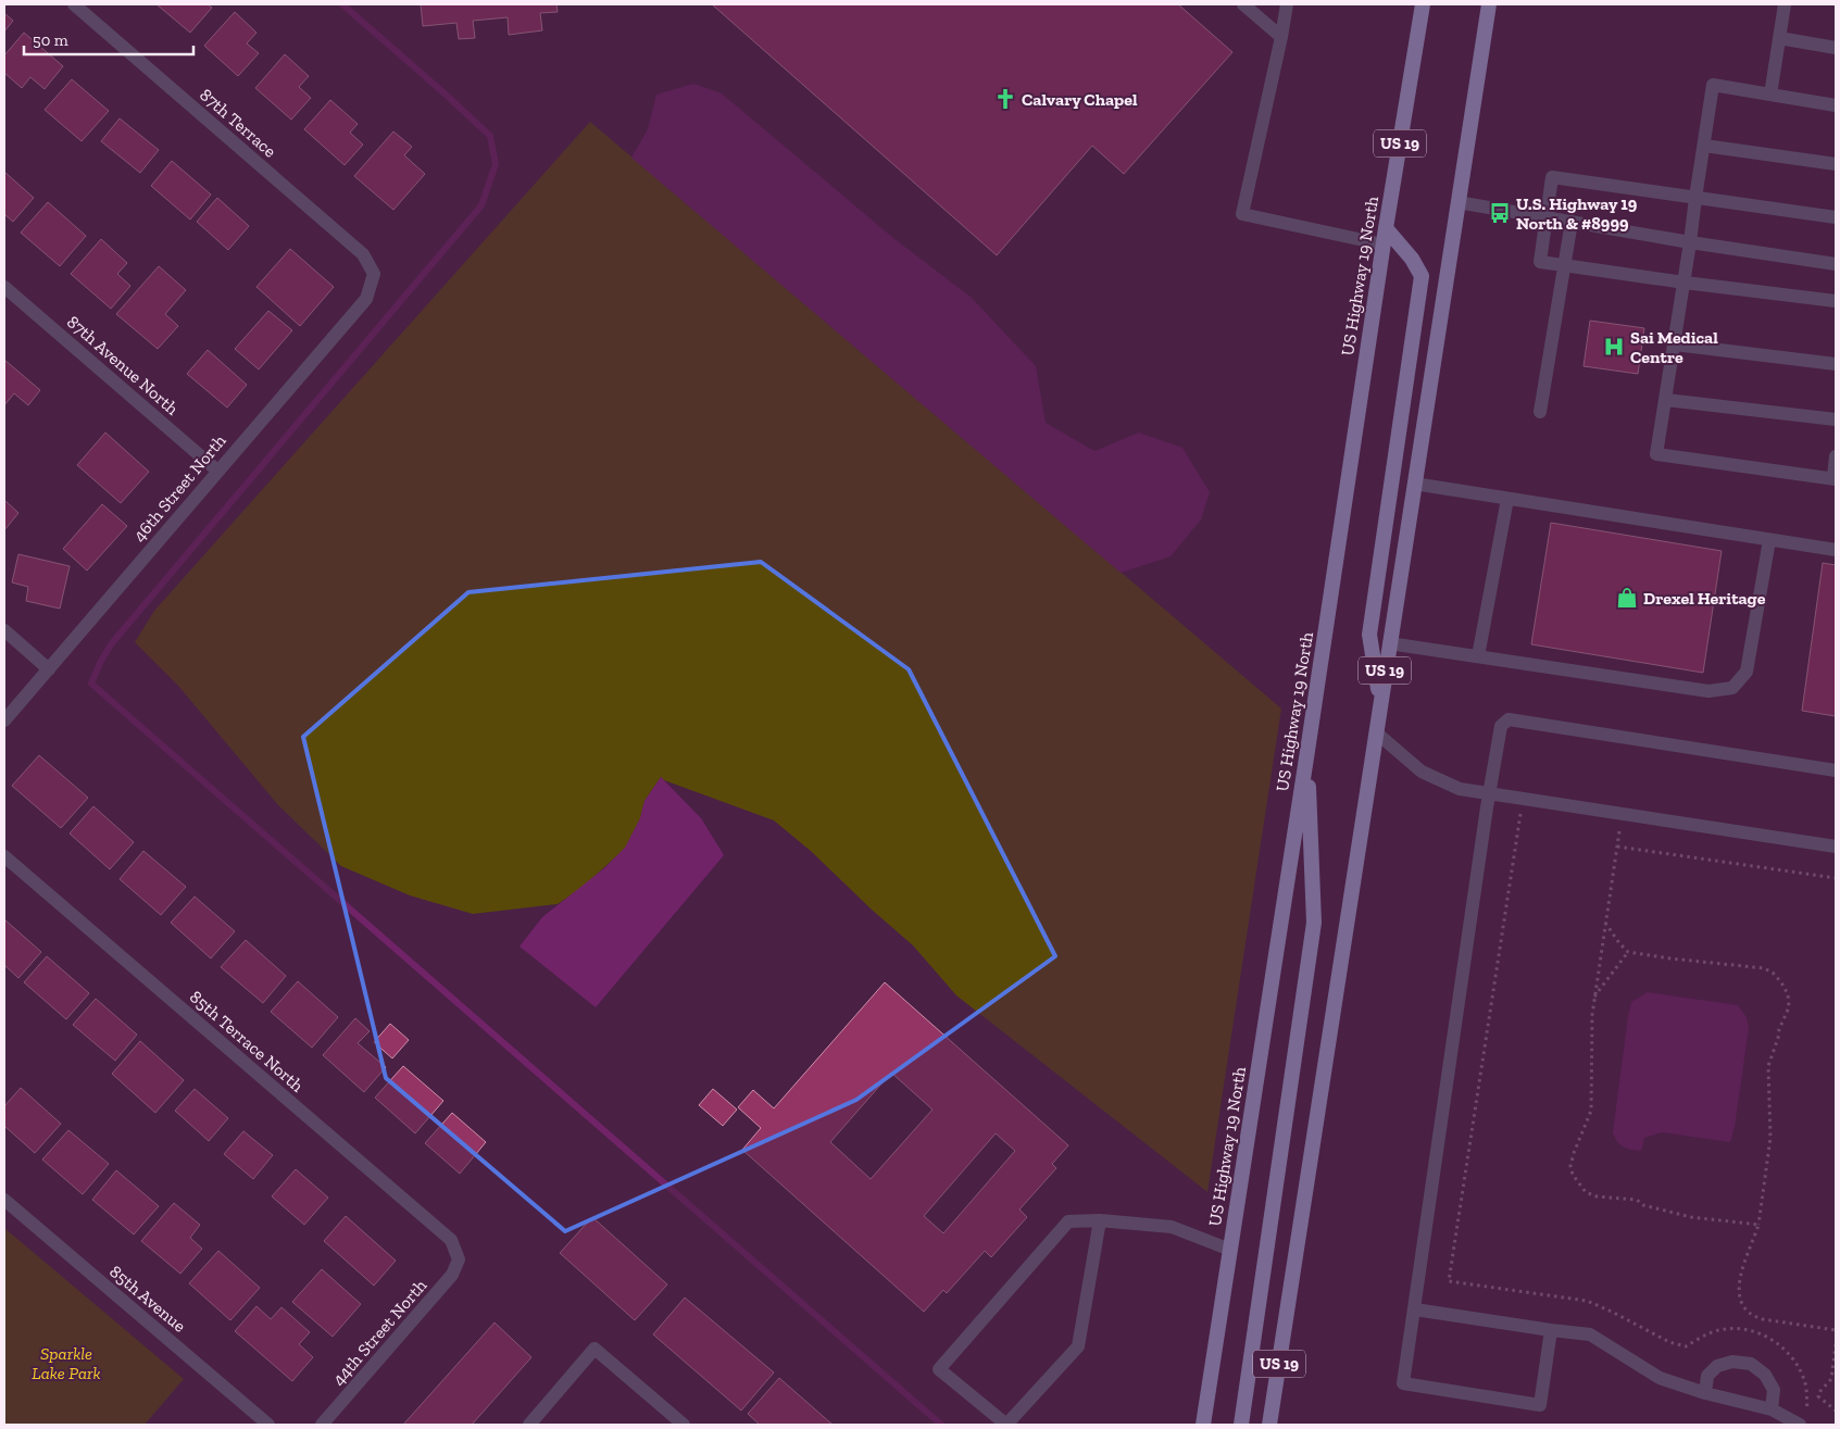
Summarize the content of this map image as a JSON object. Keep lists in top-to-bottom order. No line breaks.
{"streets":{"highway":["US 19","US Highway 19 North"],"street":["87th Terrace","87th Avenue North","46th Street North","85th Terrace North","85th Avenue","44th Street North"]},"crossings":[["87th Terrace","46th Street North"],["87th Avenue North","46th Street North"],["85th Terrace North","44th Street North"]],"parks":["Sparkle Lake Park"],"places":{"church":["Calvary Chapel"],"bus stop":["U.S. Highway 19 North & #8999"],"hospital":["Sai Medical Centre"],"shop":["Drexel Heritage"]},"scale_bar":"50 m"}
